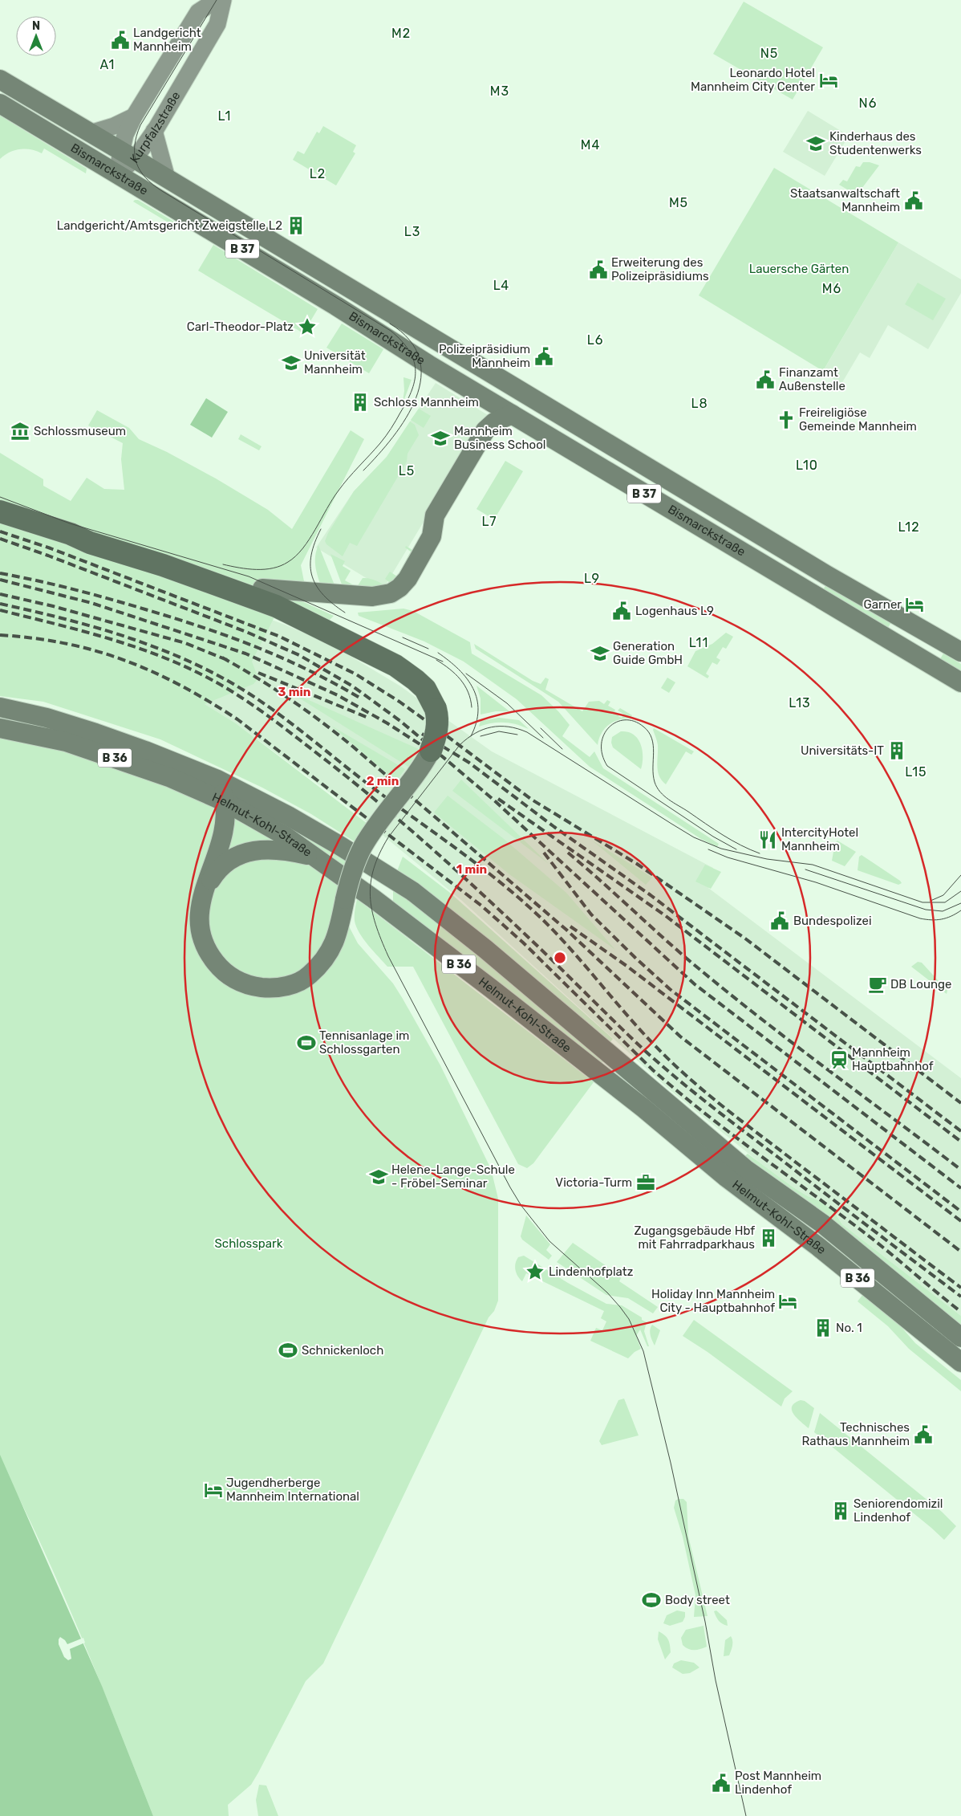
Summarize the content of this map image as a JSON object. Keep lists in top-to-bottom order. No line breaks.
{"streets":{"main road":["Bismarckstraße","B 37","B 36","Helmut-Kohl-Straße"],"street":["Kurpfalzstraße"]},"crossings":[["Kurpfalzstraße","Bismarckstraße"]],"districts":["M2","N5","A1","M3","N6","L1","M4","L2","M5","L3","L4","M6","L6","L8","L10","L5","L7","L12","L9","L11","L13","L15"],"parks":["Lauersche Gärten","Schlosspark"],"places":{"public building":["Landgericht Mannheim","Staatsanwaltschaft Mannheim","Erweiterung des Polizeipräsidiums","Polizeipräsidium Mannheim","Finanzamt Außenstelle","Logenhaus L9","Bundespolizei","Technisches Rathaus Mannheim","Post Mannheim Lindenhof"],"hotel":["Leonardo Hotel Mannheim City Center","Garner","Holiday Inn Mannheim City - Hauptbahnhof","Jugendherberge Mannheim International"],"school or university":["Kinderhaus des Studentenwerks","Universität Mannheim","Mannheim Business School","Generation Guide GmbH","Helene-Lange-Schule - Fröbel-Seminar"],"building":["Landgericht/Amtsgericht Zweigstelle L2","Schloss Mannheim","Universitäts-IT","Zugangsgebäude Hbf mit Fahrradparkhaus","No. 1","Seniorendomizil Lindenhof"],"place":["Carl-Theodor-Platz","Lindenhofplatz"],"church":["Freireligiöse Gemeinde Mannheim"],"museum":["Schlossmuseum"],"restaurant":["IntercityHotel Mannheim"],"cafe":["DB Lounge"],"sports":["Tennisanlage im Schlossgarten","Schnickenloch","Body street"],"station":["Mannheim Hauptbahnhof"],"office":["Victoria-Turm"]},"north":"top","rings":["3 min","2 min","1 min"]}
